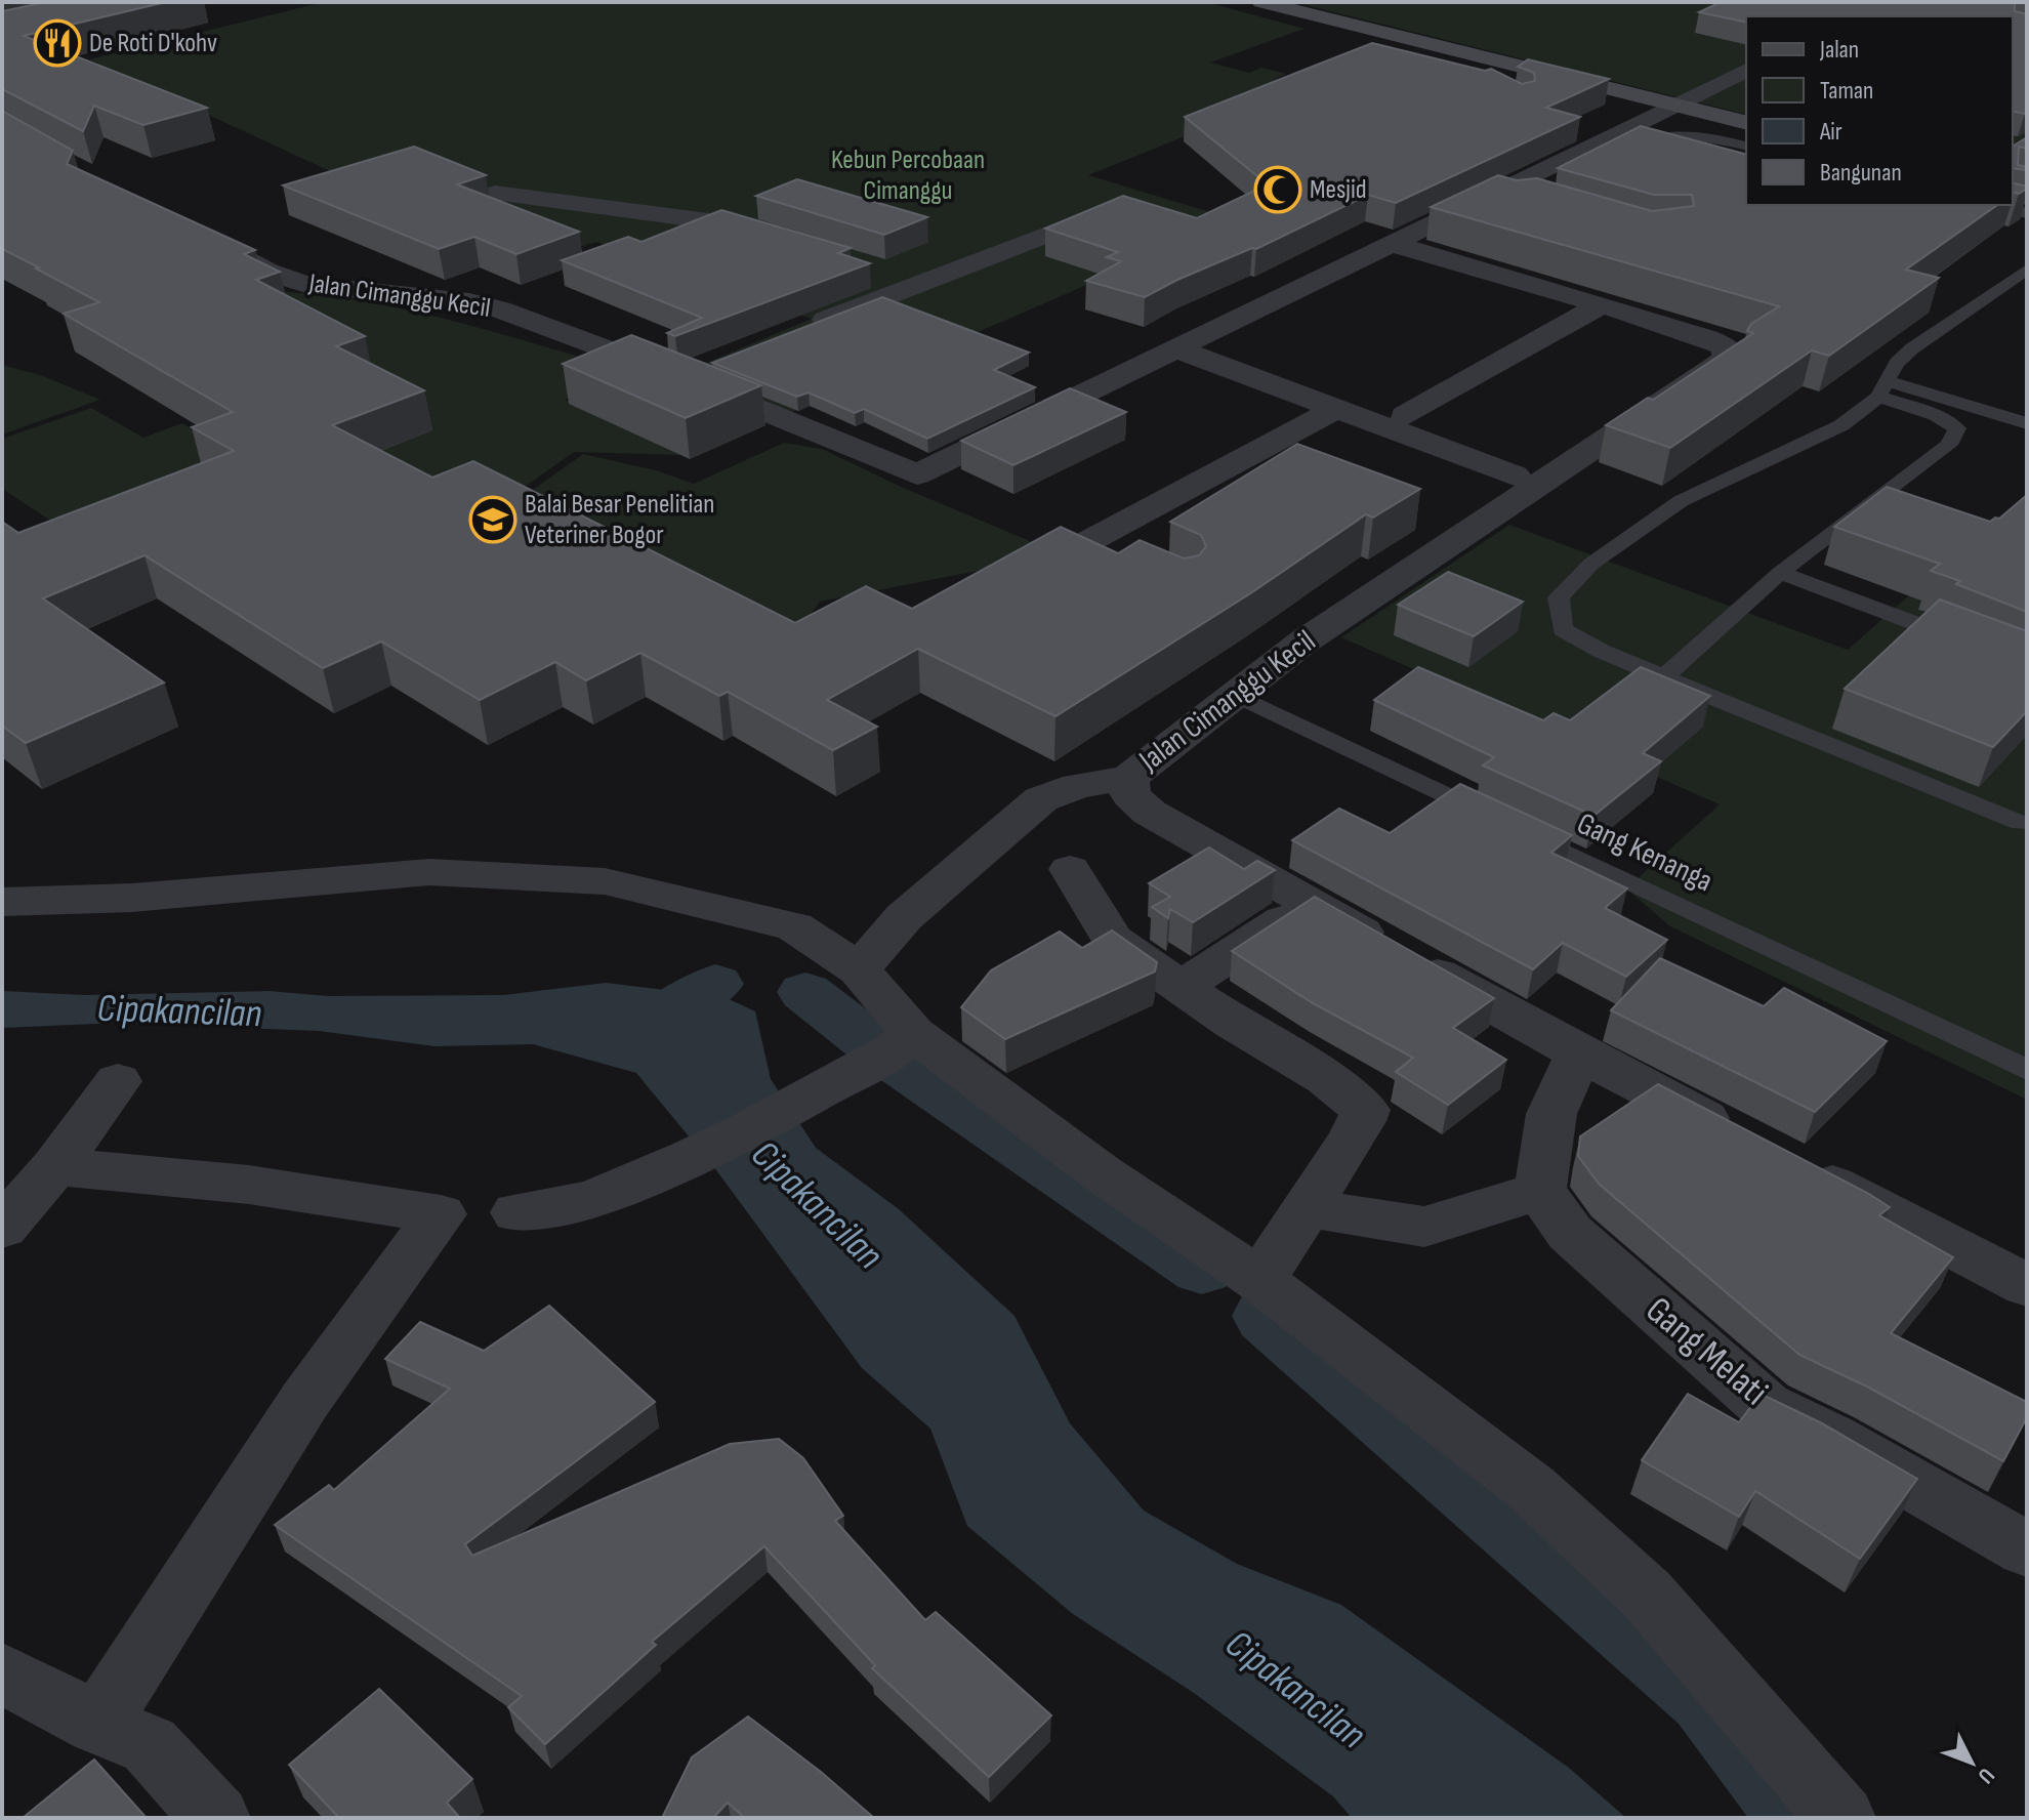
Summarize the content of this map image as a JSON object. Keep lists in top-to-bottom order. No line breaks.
{"streets":{"street":["Jalan Cimanggu Kecil","Gang Melati"],"lane":["Gang Kenanga"]},"crossings":[["Jalan Cimanggu Kecil","Gang Kenanga"]],"water":["Cipakancilan"],"parks":["Kebun Percobaan Cimanggu"],"places":{"restaurant":["De Roti D'kohv"],"mosque":["Mesjid"],"school or university":["Balai Besar Penelitian Veteriner Bogor"]},"legend":["Jalan","Taman","Air","Bangunan"],"north":"bottom right"}
